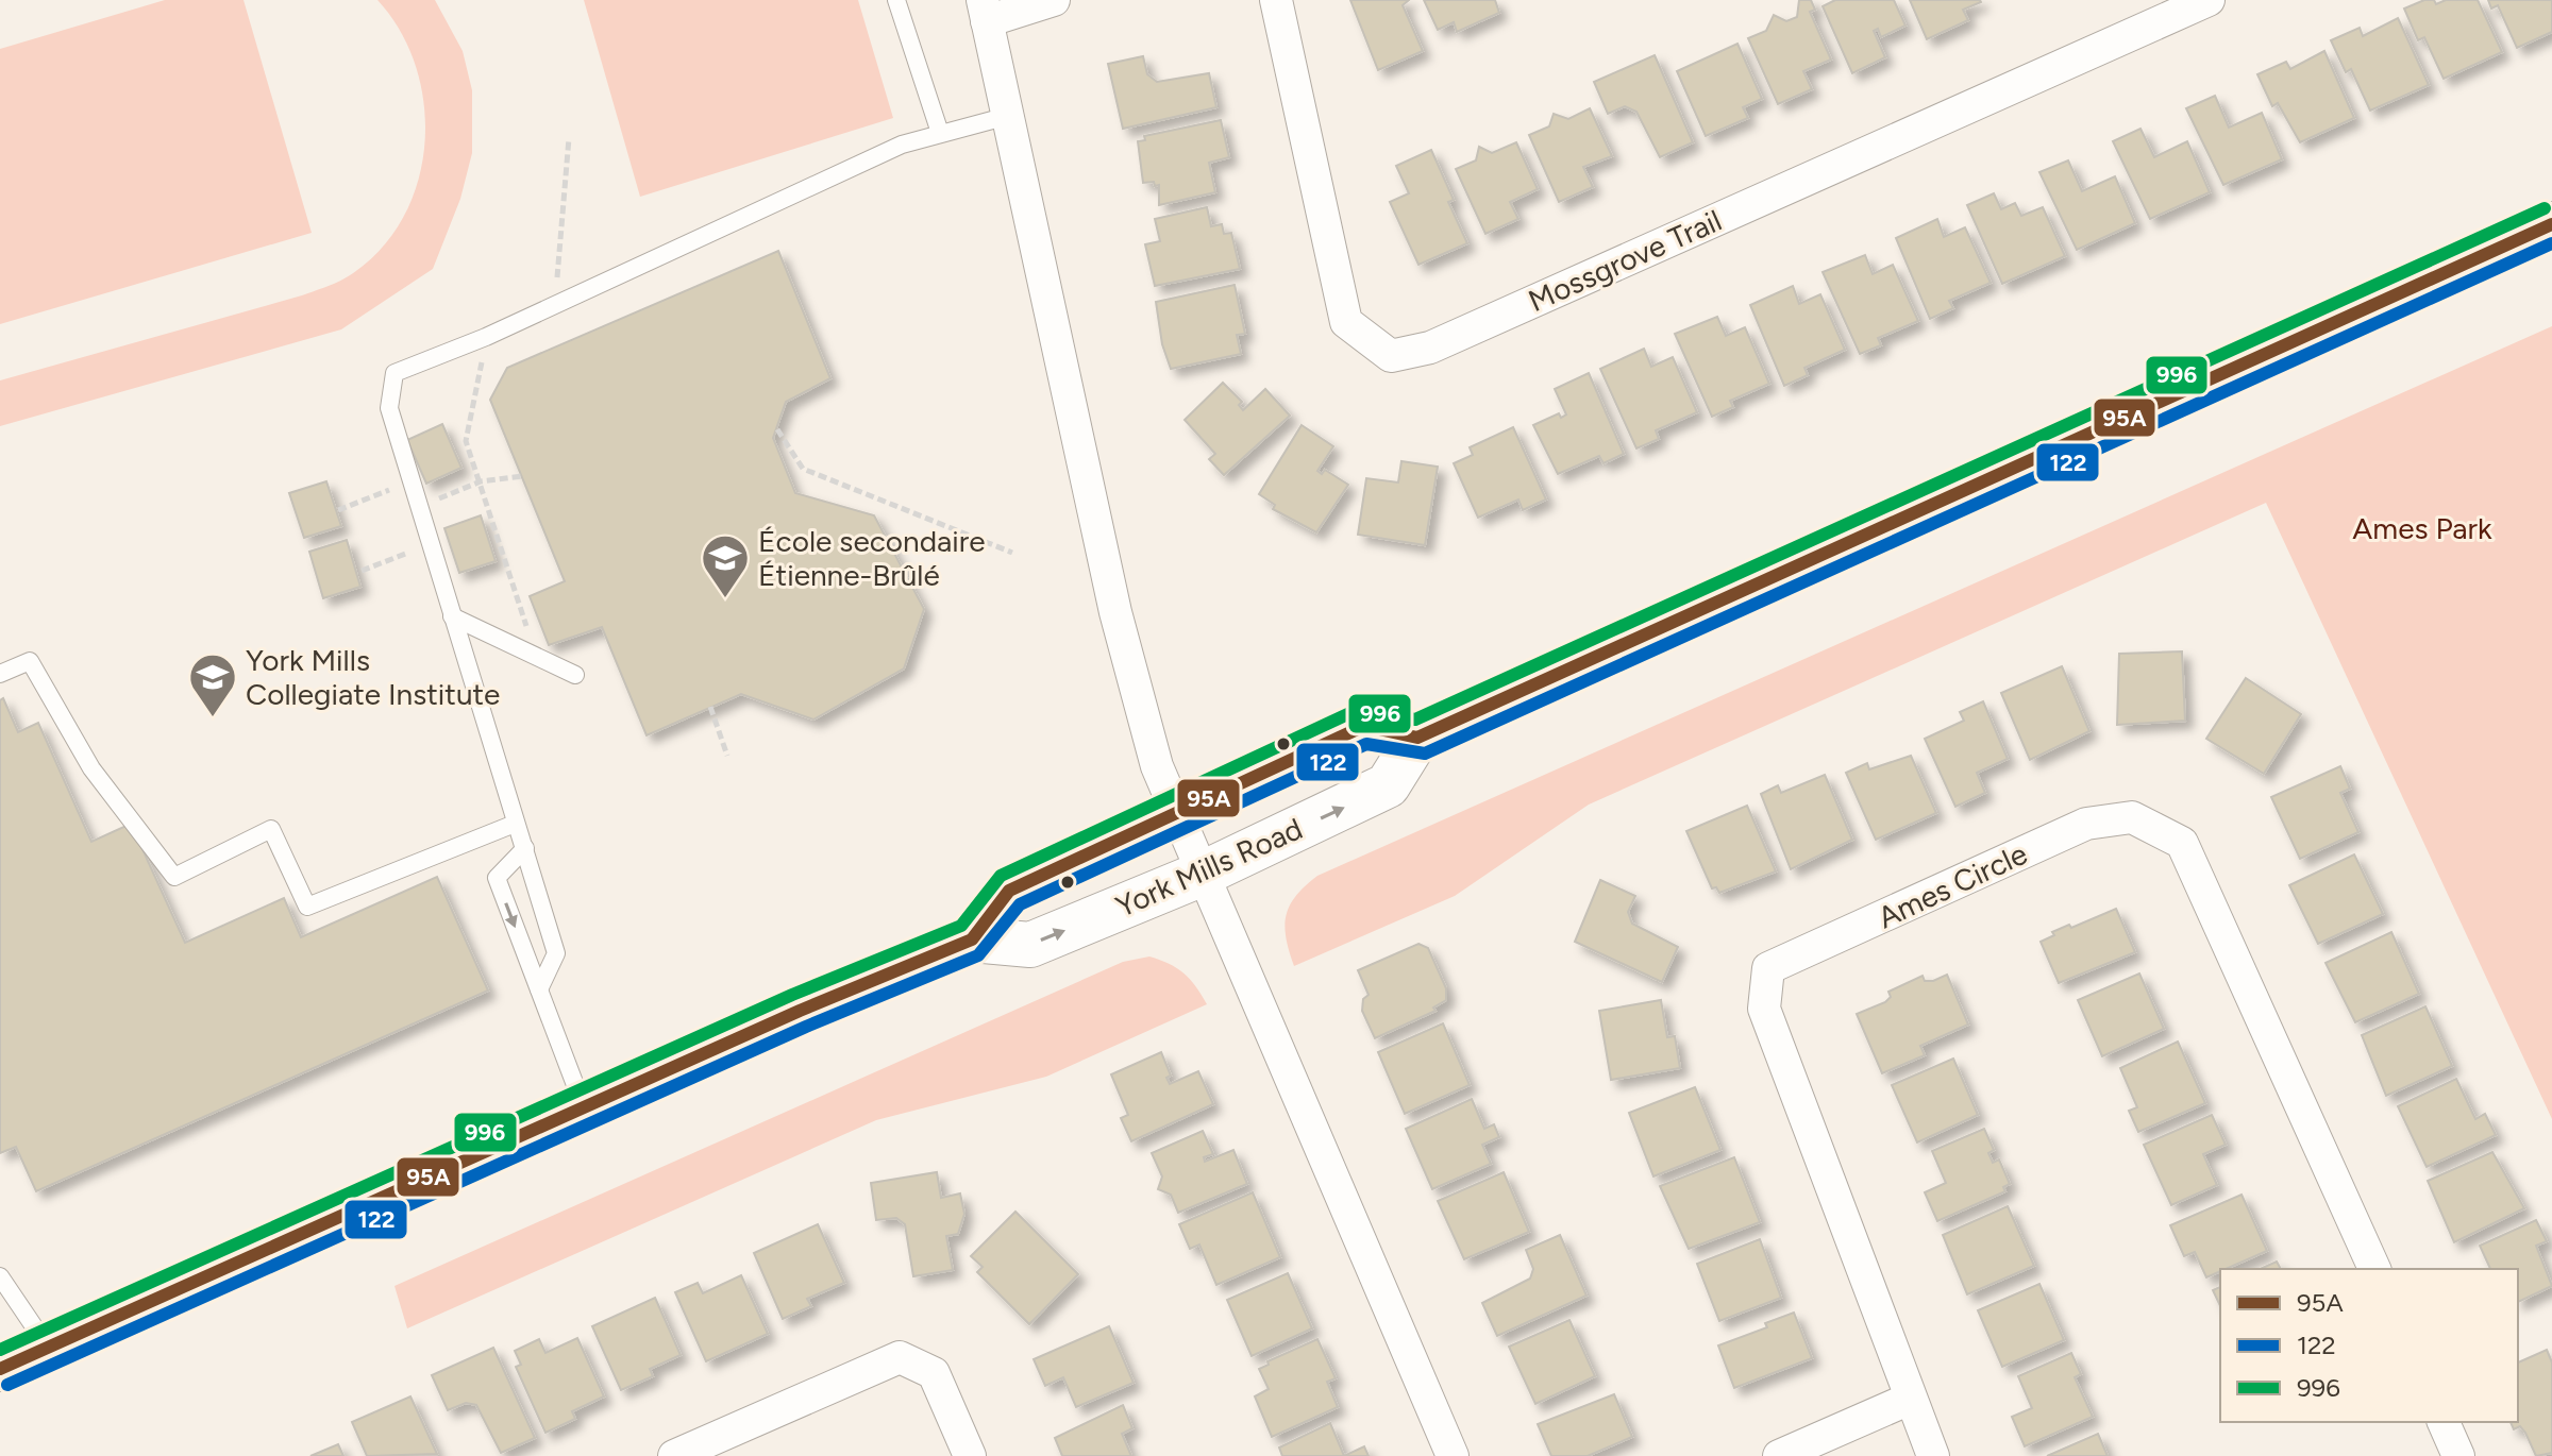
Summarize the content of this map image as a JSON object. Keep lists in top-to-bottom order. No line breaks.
{"streets":{"main road":["York Mills Road"],"street":["Mossgrove Trail","Ames Circle"]},"parks":["Ames Park"],"places":{"school or university":["École secondaire Étienne-Brûlé","York Mills Collegiate Institute"]},"lines":["transit line 996","transit line 95A","transit line 122"],"legend":["95A","122","996"]}
